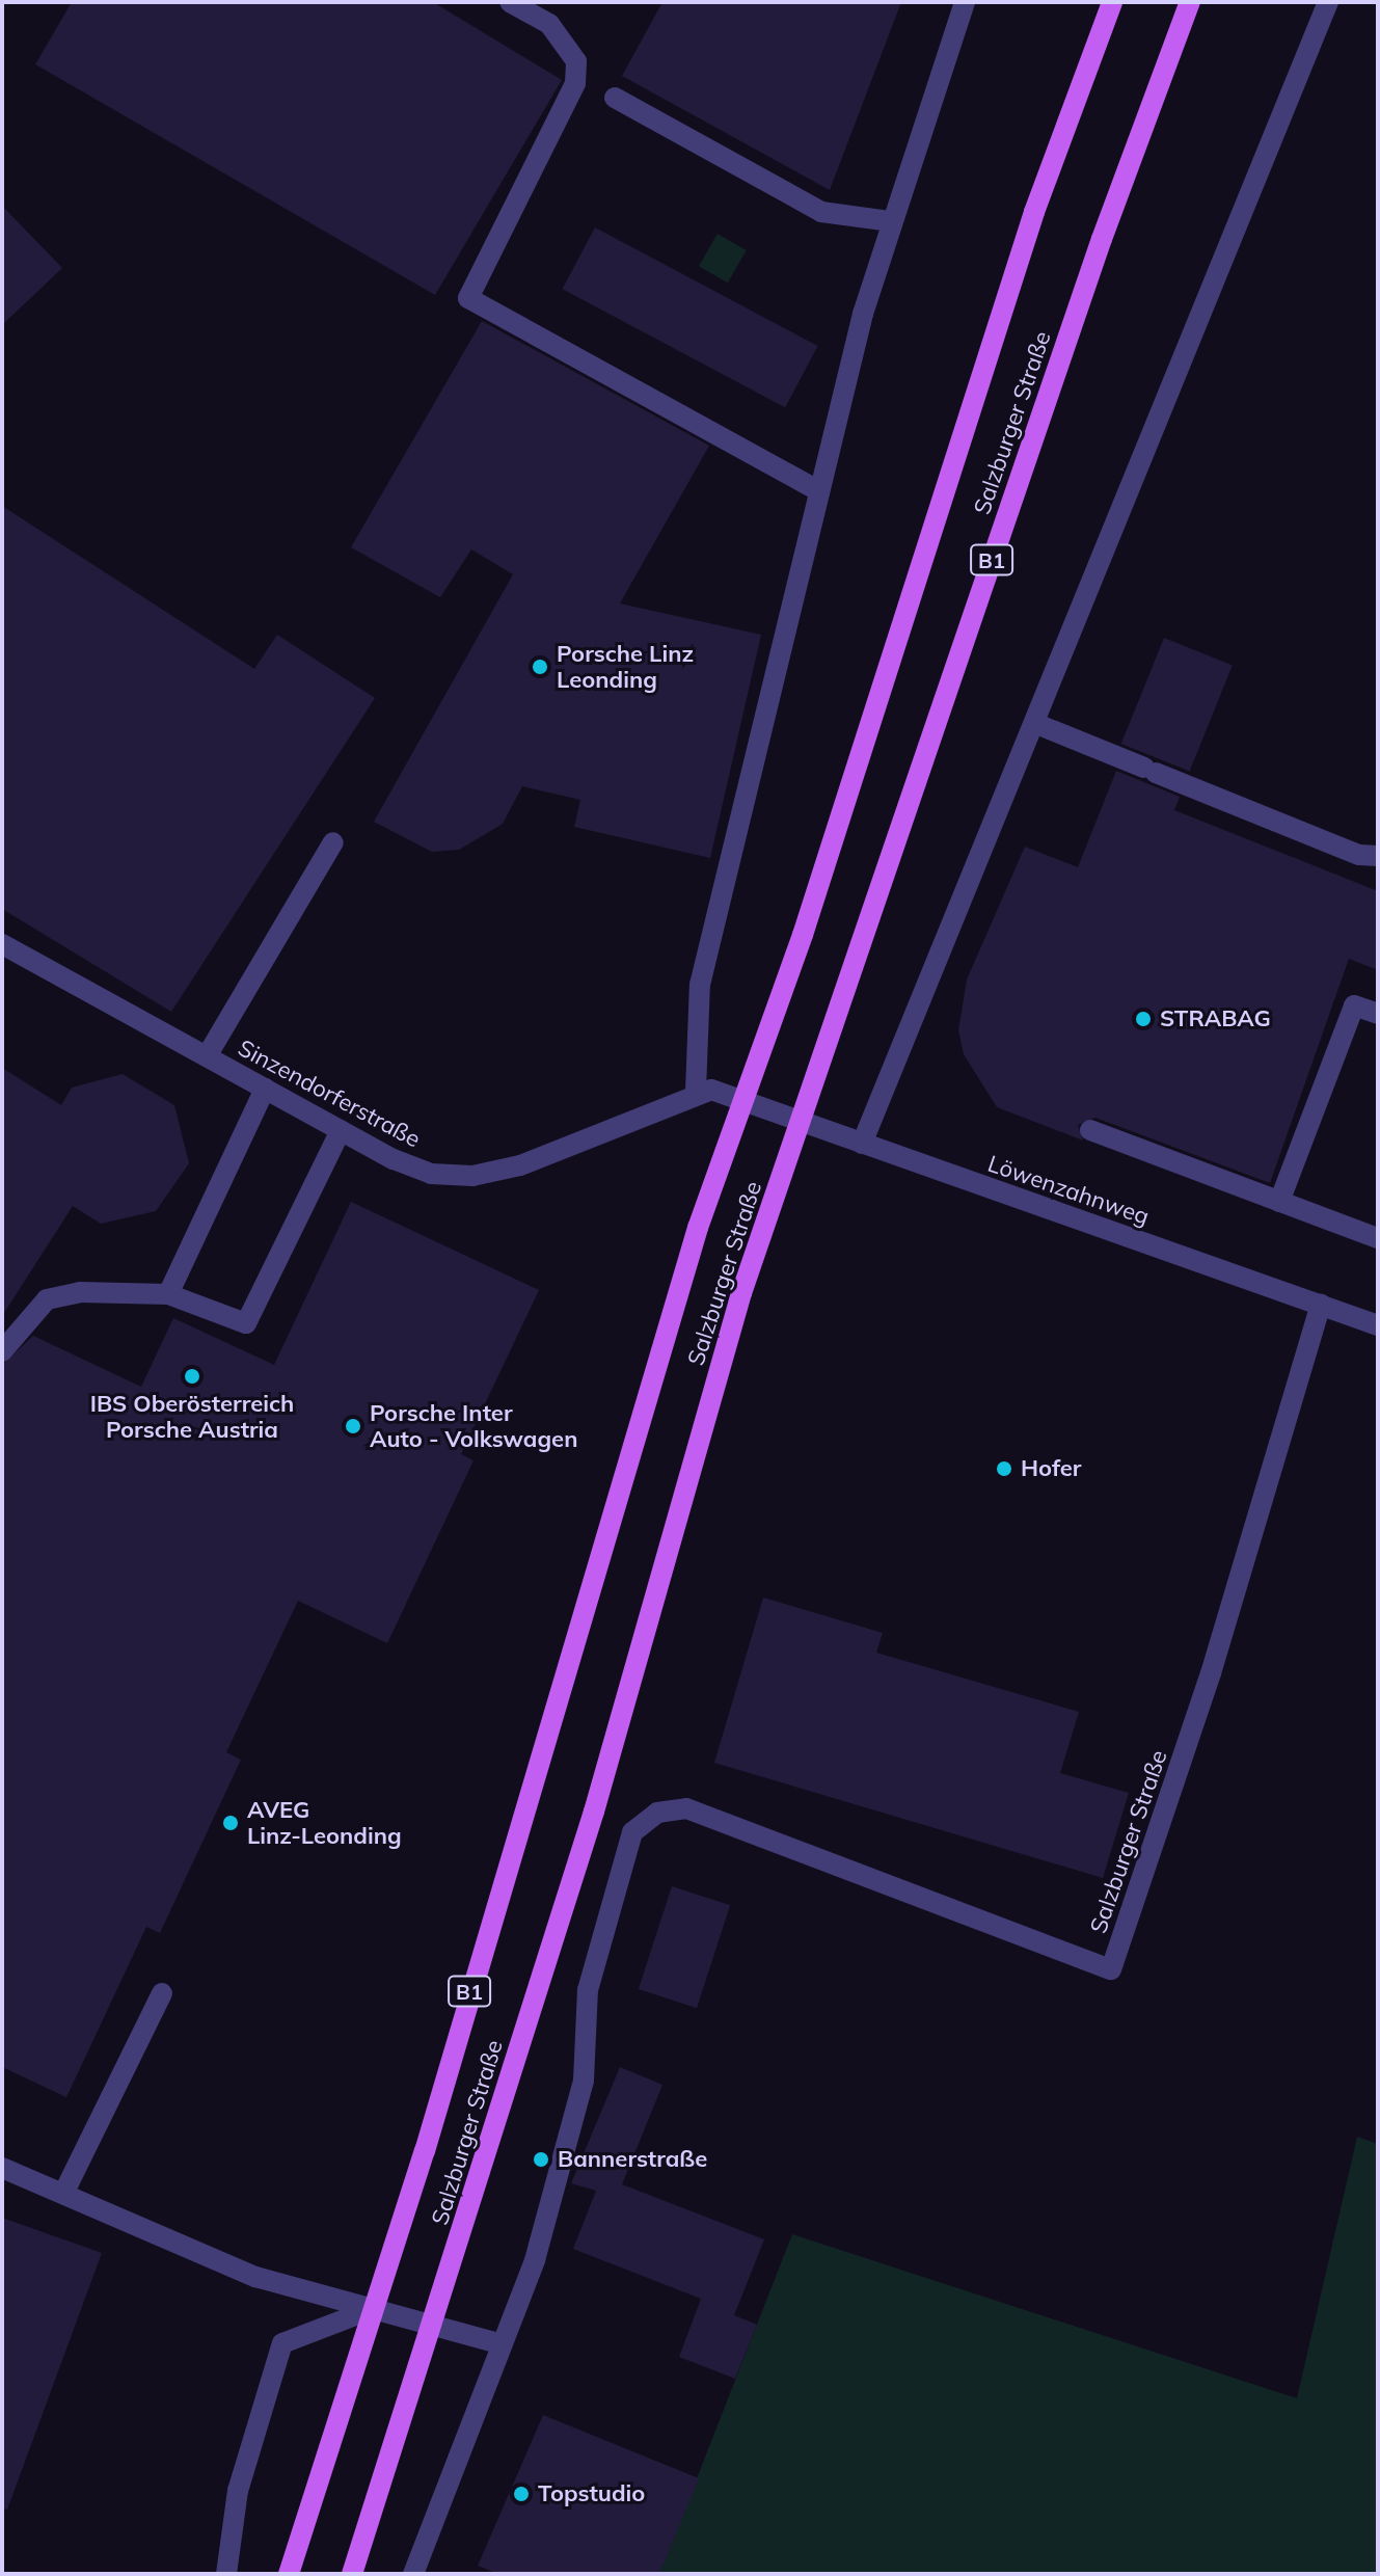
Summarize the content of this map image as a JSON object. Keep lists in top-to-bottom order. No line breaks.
{"streets":{"main road":["Salzburger Straße","B1"],"street":["Sinzendorferstraße","Löwenzahnweg"]},"crossings":[["Salzburger Straße","Löwenzahnweg"]],"places":["Porsche Linz Leonding","STRABAG","IBS Oberösterreich Porsche Austria","Porsche Inter Auto - Volkswagen","Hofer","AVEG Linz-Leonding","Bannerstraße","Topstudio"]}
